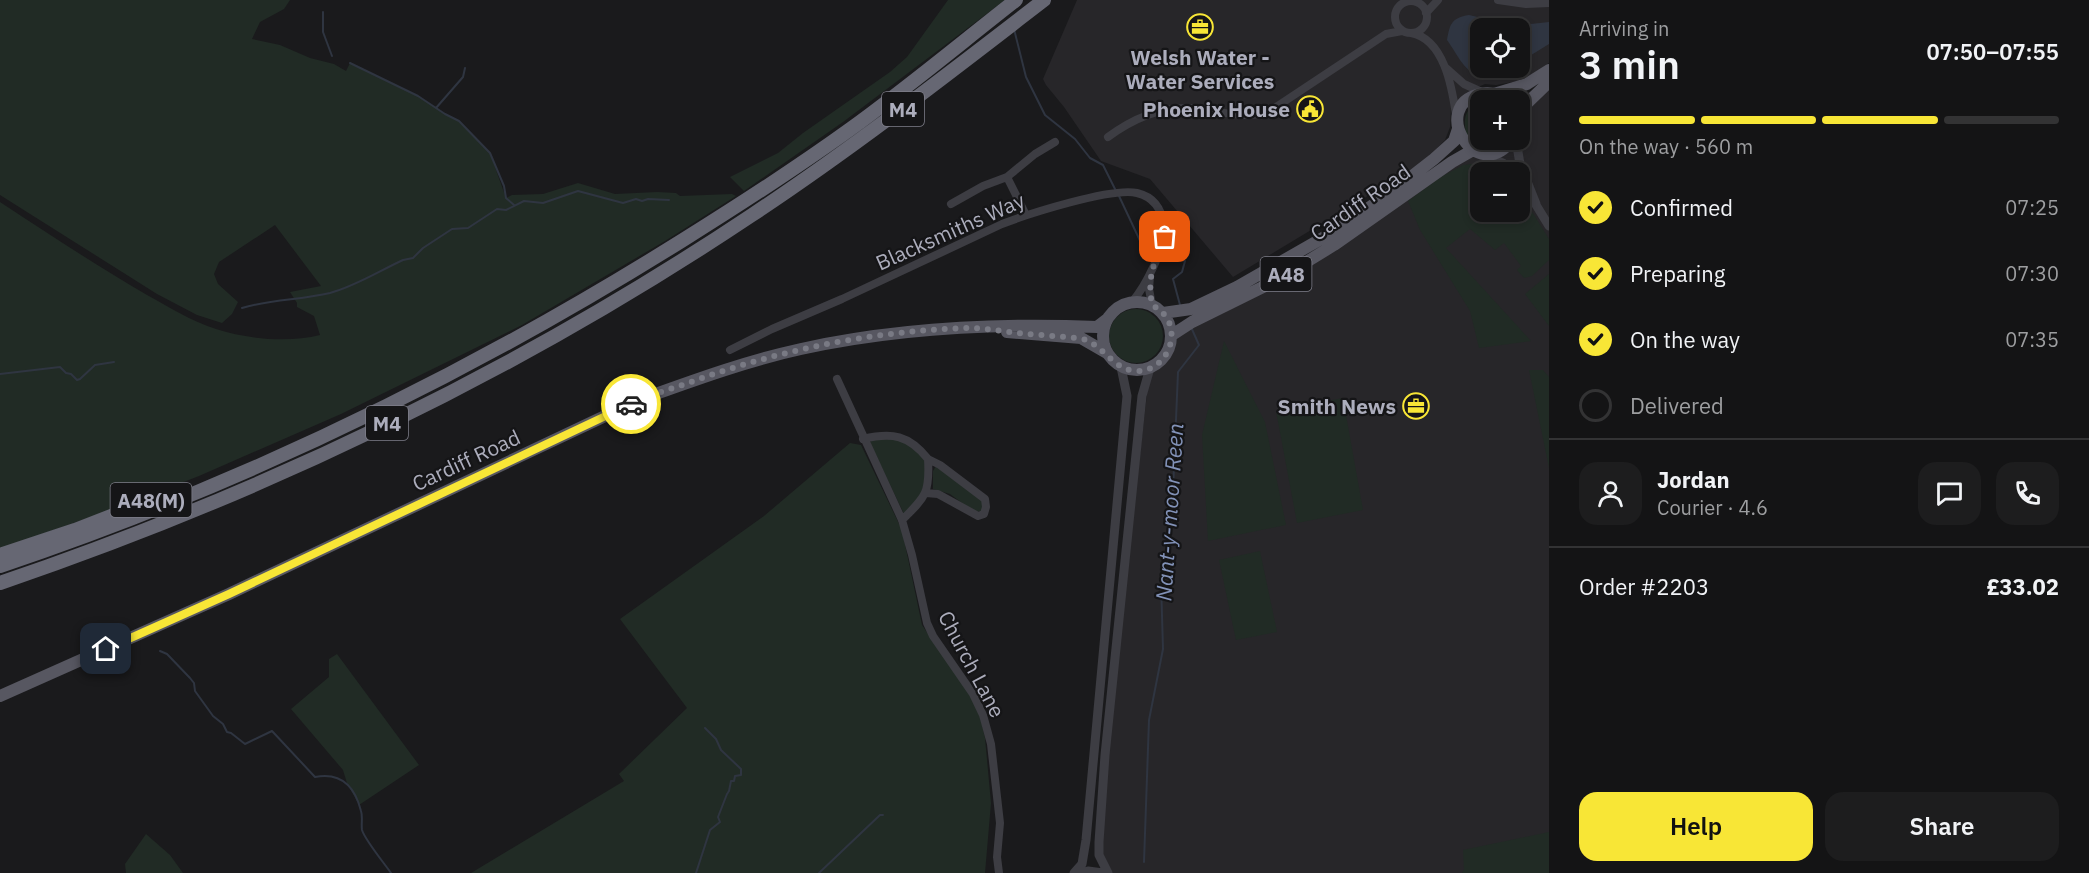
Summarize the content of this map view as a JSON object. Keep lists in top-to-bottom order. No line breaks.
{"streets":{"highway":["M4","A48(M)"],"main road":["Cardiff Road","A48"],"street":["Blacksmiths Way","Church Lane"]},"crossings":[["M4","A48(M)"],["Cardiff Road","Blacksmiths Way"]],"water":["Nant-y-moor Reen"],"places":{"office":["Welsh Water - Water Services","Smith News"],"public building":["Phoenix House"]},"page":{"heading":["3 min","Arriving in","07:50–07:55"],"panel":["Jordan","Courier · 4.6","Order #2203","£33.02"],"map_buttons":["+","−"],"bar":"On the way · 560 m","list":[["Confirmed","07:25"],["Preparing","07:30"],["On the way","07:35"],"Delivered"],"buttons":["Help","Share"]}}
